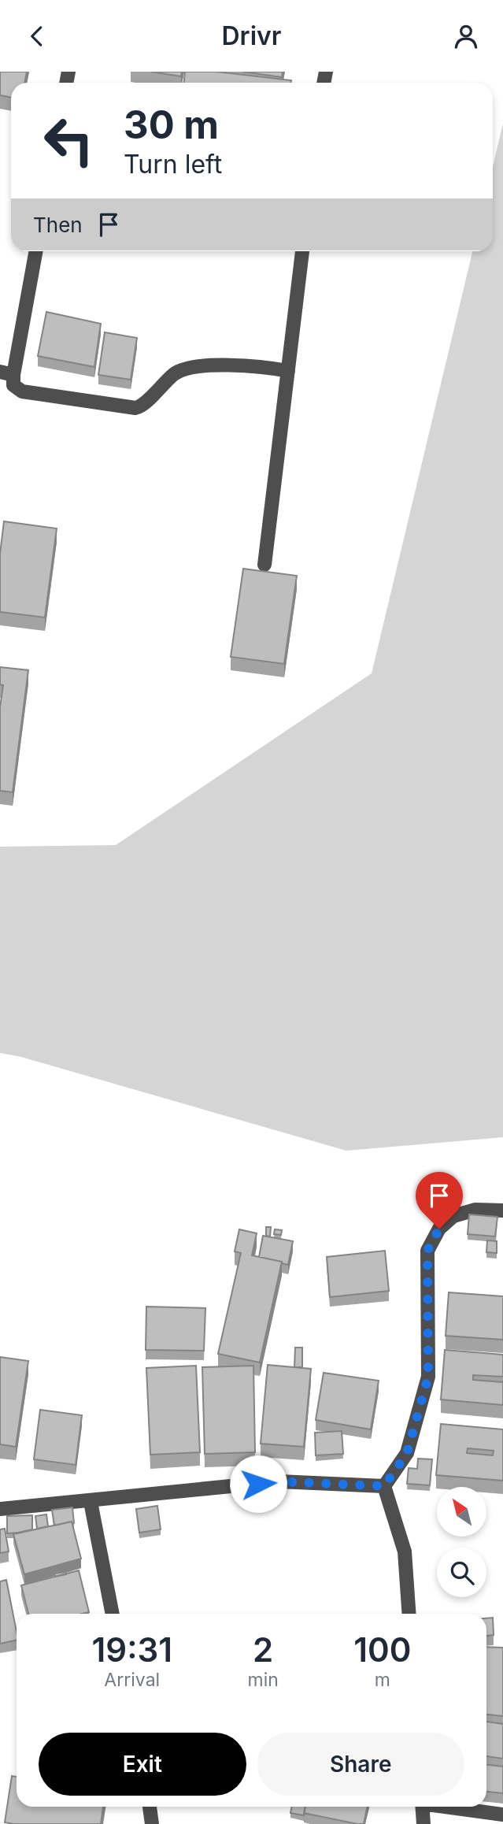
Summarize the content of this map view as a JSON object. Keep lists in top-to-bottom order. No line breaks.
{"north":"top left","page":{"header":"Drivr","turn":["30 m","Turn left"],"then":"Then","eta":["19:31","Arrival","2","min","100","m"],"buttons":["Exit","Share"]}}
